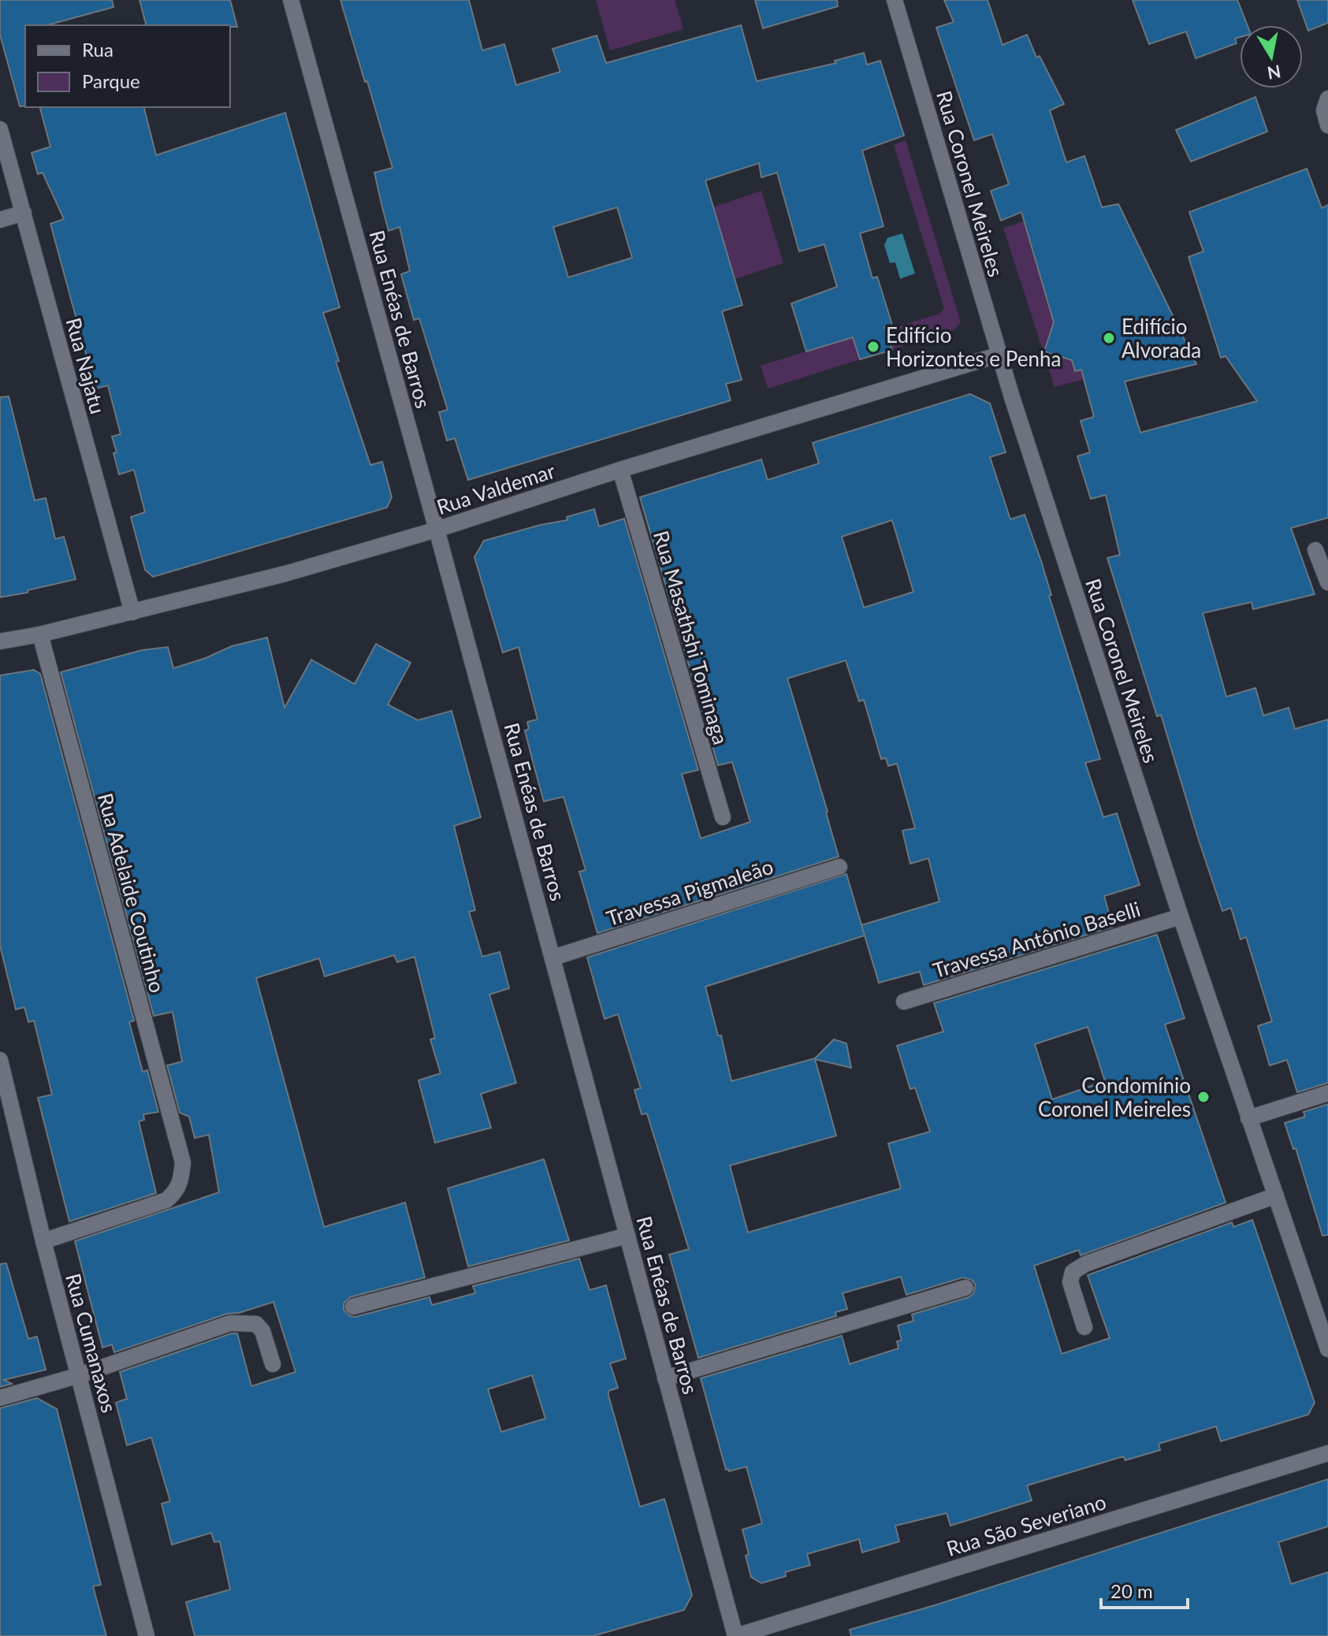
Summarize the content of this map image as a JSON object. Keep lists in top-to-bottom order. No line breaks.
{"streets":{"street":["Rua Coronel Meireles","Rua Enéas de Barros","Rua Najatu","Rua Valdemar","Rua Masathshi Tominaga","Travessa Pigmaleão","Rua Adelaide Coutinho","Travessa Antônio Baselli","Rua Cumanaxos","Rua São Severiano"]},"crossings":[["Rua Coronel Meireles","Rua Valdemar"],["Rua Coronel Meireles","Travessa Antônio Baselli"],["Rua Enéas de Barros","Rua Valdemar"],["Rua Enéas de Barros","Travessa Pigmaleão"],["Rua Enéas de Barros","Rua São Severiano"],["Rua Najatu","Rua Valdemar"],["Rua Valdemar","Rua Masathshi Tominaga"],["Rua Valdemar","Rua Adelaide Coutinho"],["Rua Adelaide Coutinho","Rua Cumanaxos"]],"places":["Edifício Alvorada","Edifício Horizontes e Penha","Condomínio Coronel Meireles"],"legend":["Rua","Parque"],"scale_bar":"20 m","north":"bottom"}
